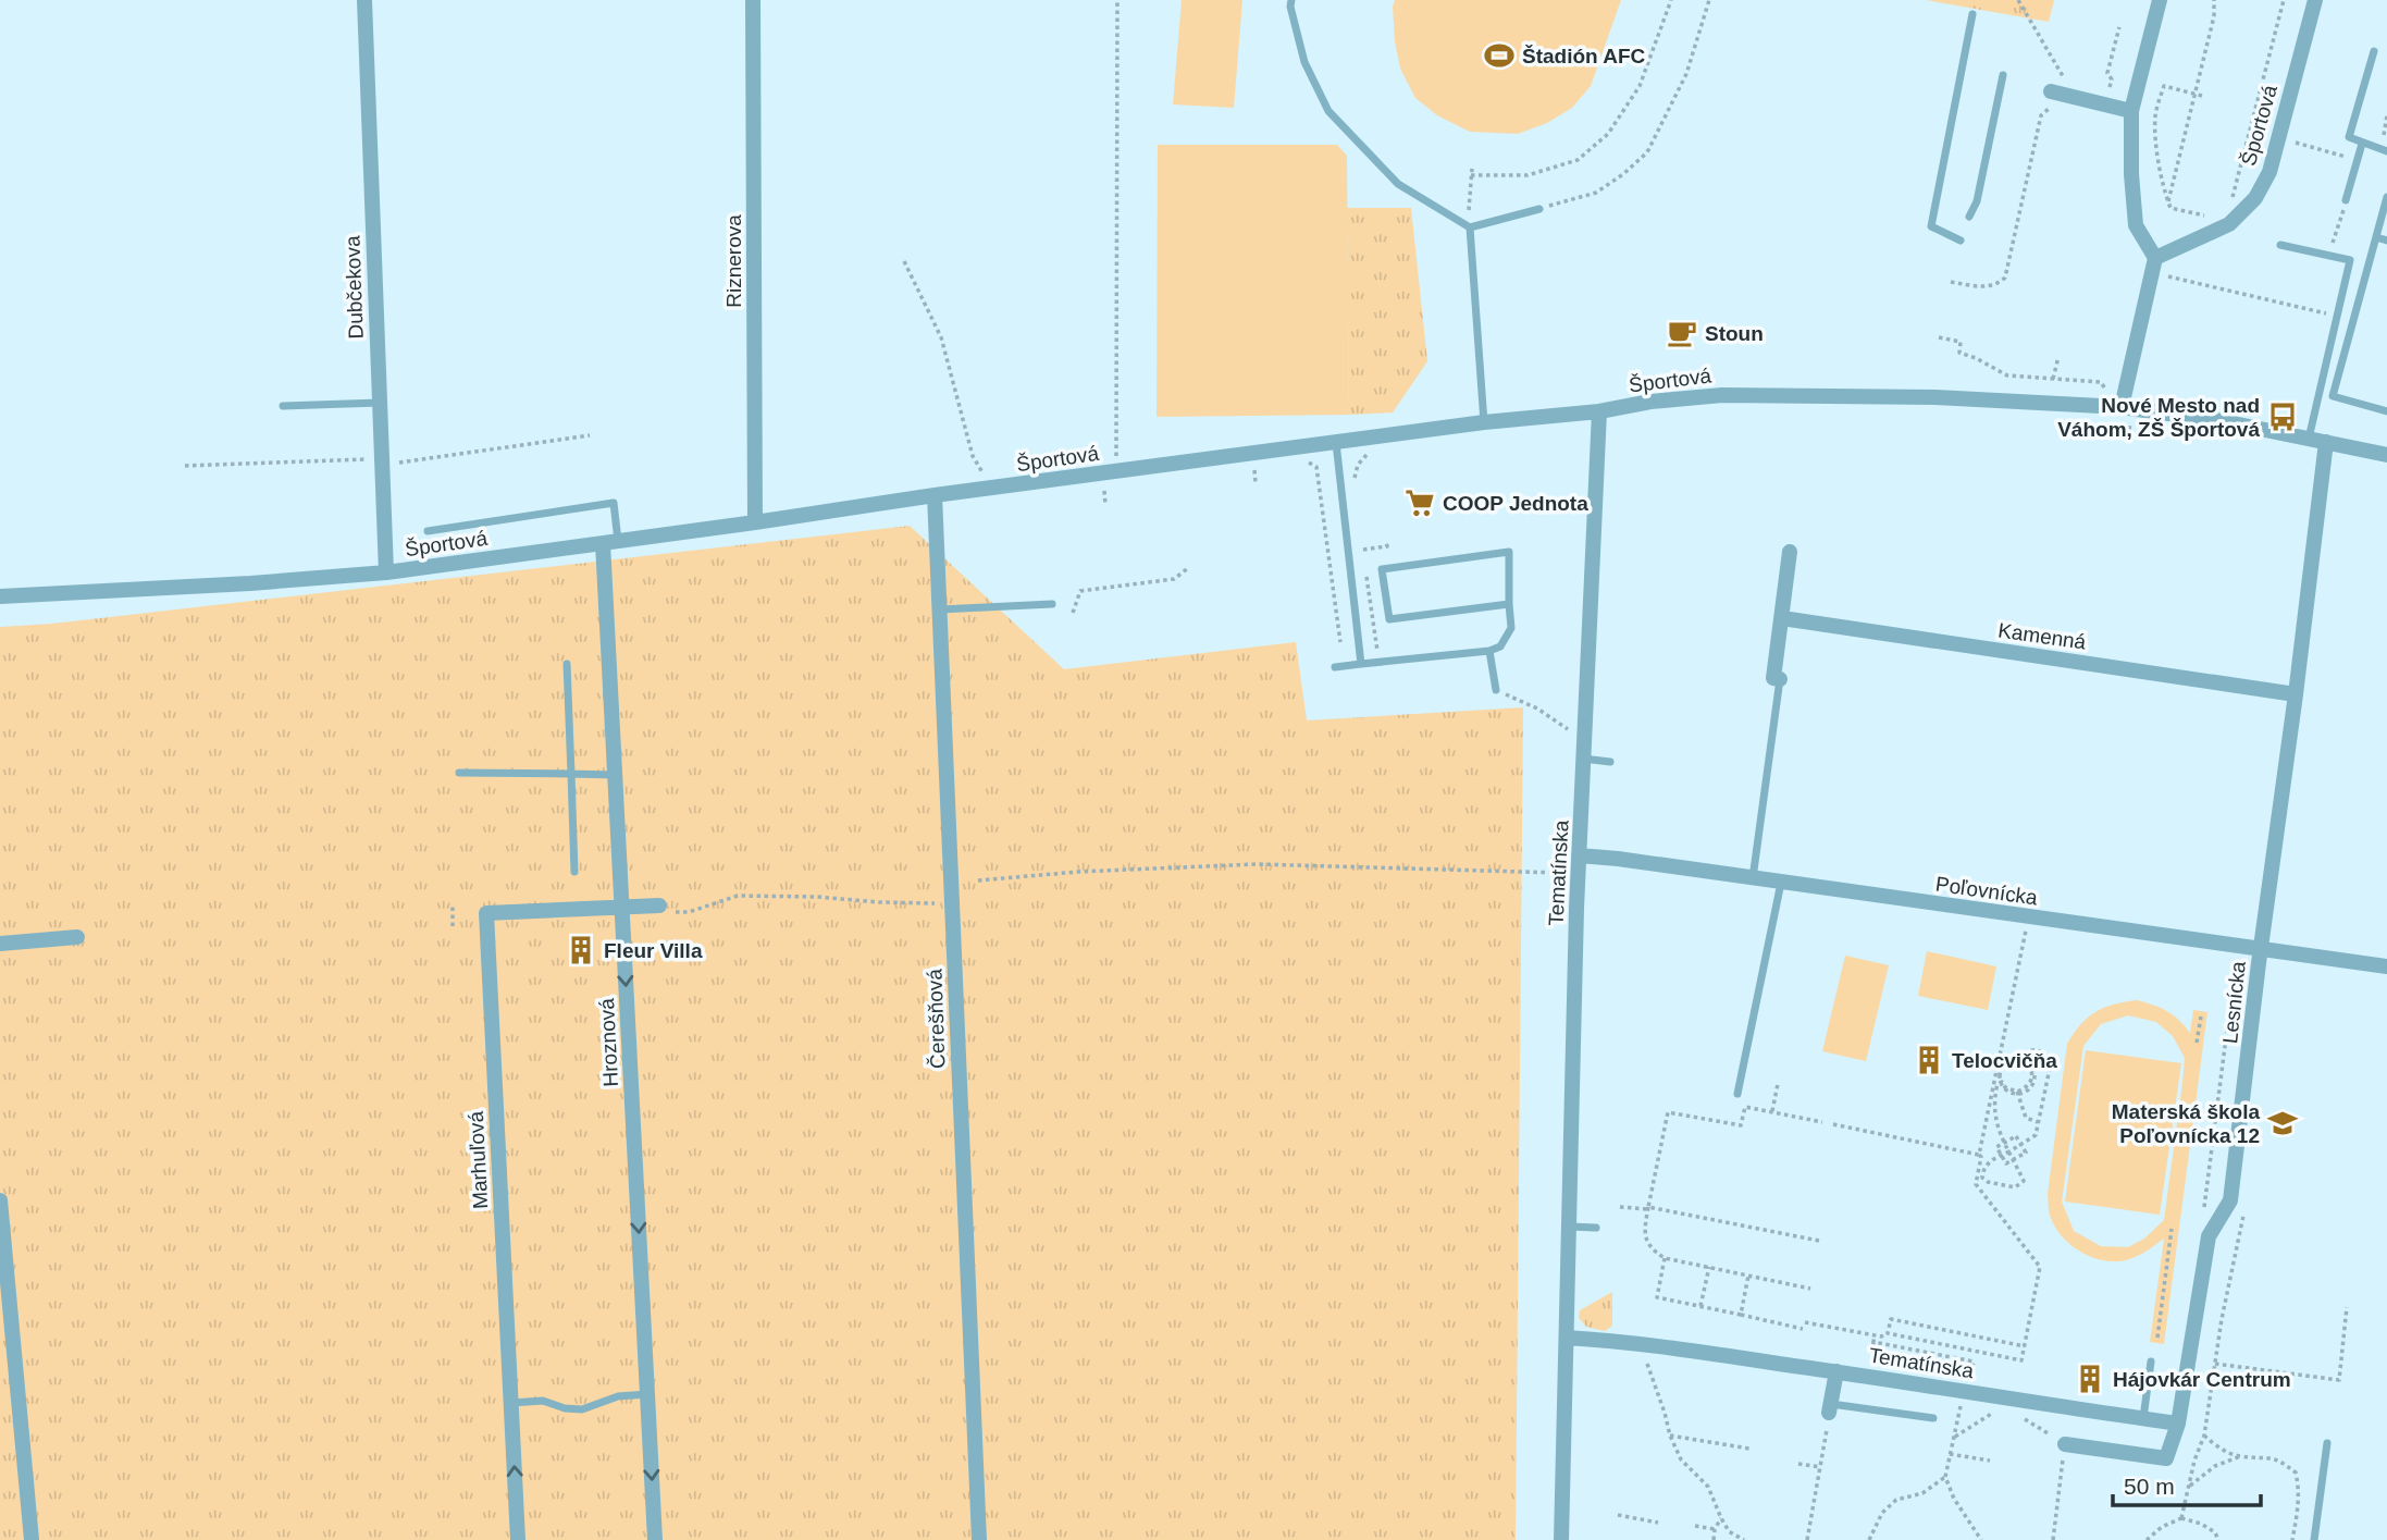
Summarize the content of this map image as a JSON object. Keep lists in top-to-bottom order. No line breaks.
{"streets":{"street":["Športová","Riznerova","Dubčekova","Kamenná","Tematínska","Poľovnícka","Lesnícka","Čerešňová","Hroznová","Marhuľová"]},"crossings":[["Športová","Riznerova"],["Športová","Dubčekova"],["Športová","Tematínska"],["Športová","Lesnícka"],["Športová","Čerešňová"],["Športová","Hroznová"],["Kamenná","Lesnícka"],["Tematínska","Poľovnícka"],["Tematínska","Lesnícka"],["Poľovnícka","Lesnícka"],["Hroznová","Marhuľová"]],"one_way":["Hroznová"],"places":{"sports":["Štadión AFC"],"cafe":["Stoun"],"bus stop":["Nové Mesto nad Váhom, ZŠ Športová"],"supermarket":["COOP Jednota"],"building":["Fleur Villa","Telocvičňa","Hájovkár Centrum"],"school or university":["Materská škola Poľovnícka 12"]},"scale_bar":"50 m"}
